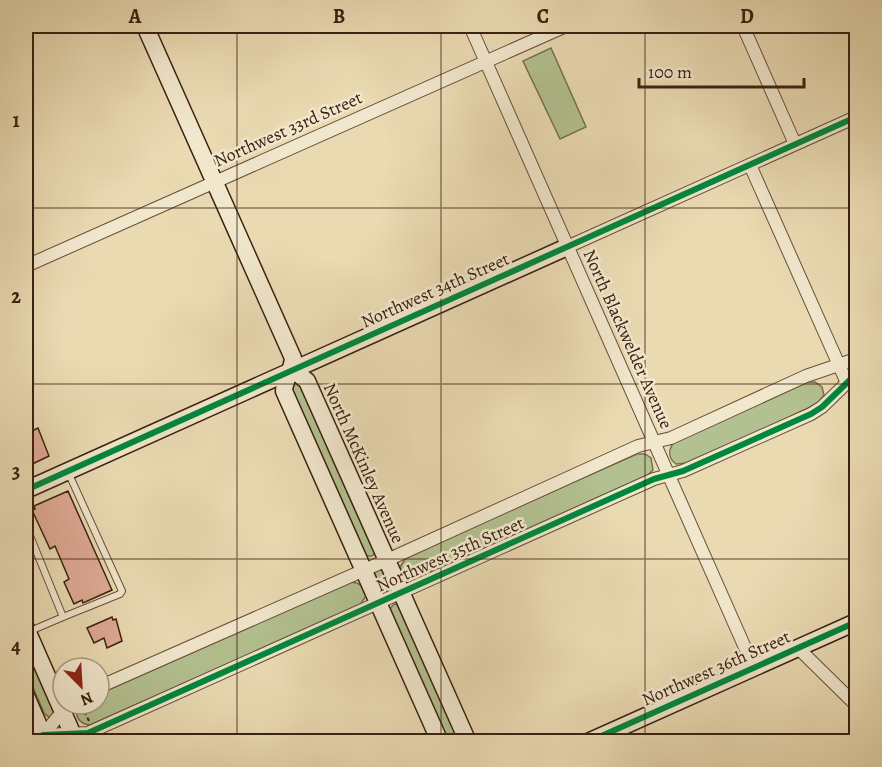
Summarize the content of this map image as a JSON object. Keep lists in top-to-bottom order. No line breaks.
{"streets":{"street":["Northwest 33rd Street","Northwest 34th Street","North Blackwelder Avenue","North McKinley Avenue","Northwest 35th Street","Northwest 36th Street"]},"crossings":[["Northwest 33rd Street","North Blackwelder Avenue"],["Northwest 33rd Street","North McKinley Avenue"],["Northwest 34th Street","North Blackwelder Avenue"],["Northwest 34th Street","North McKinley Avenue"],["North Blackwelder Avenue","Northwest 35th Street"],["North Blackwelder Avenue","Northwest 36th Street"],["North McKinley Avenue","Northwest 35th Street"]],"scale_bar":"100 m","north":"bottom right","grid":{"columns":["A","B","C","D"],"rows":["1","2","3","4"]}}
